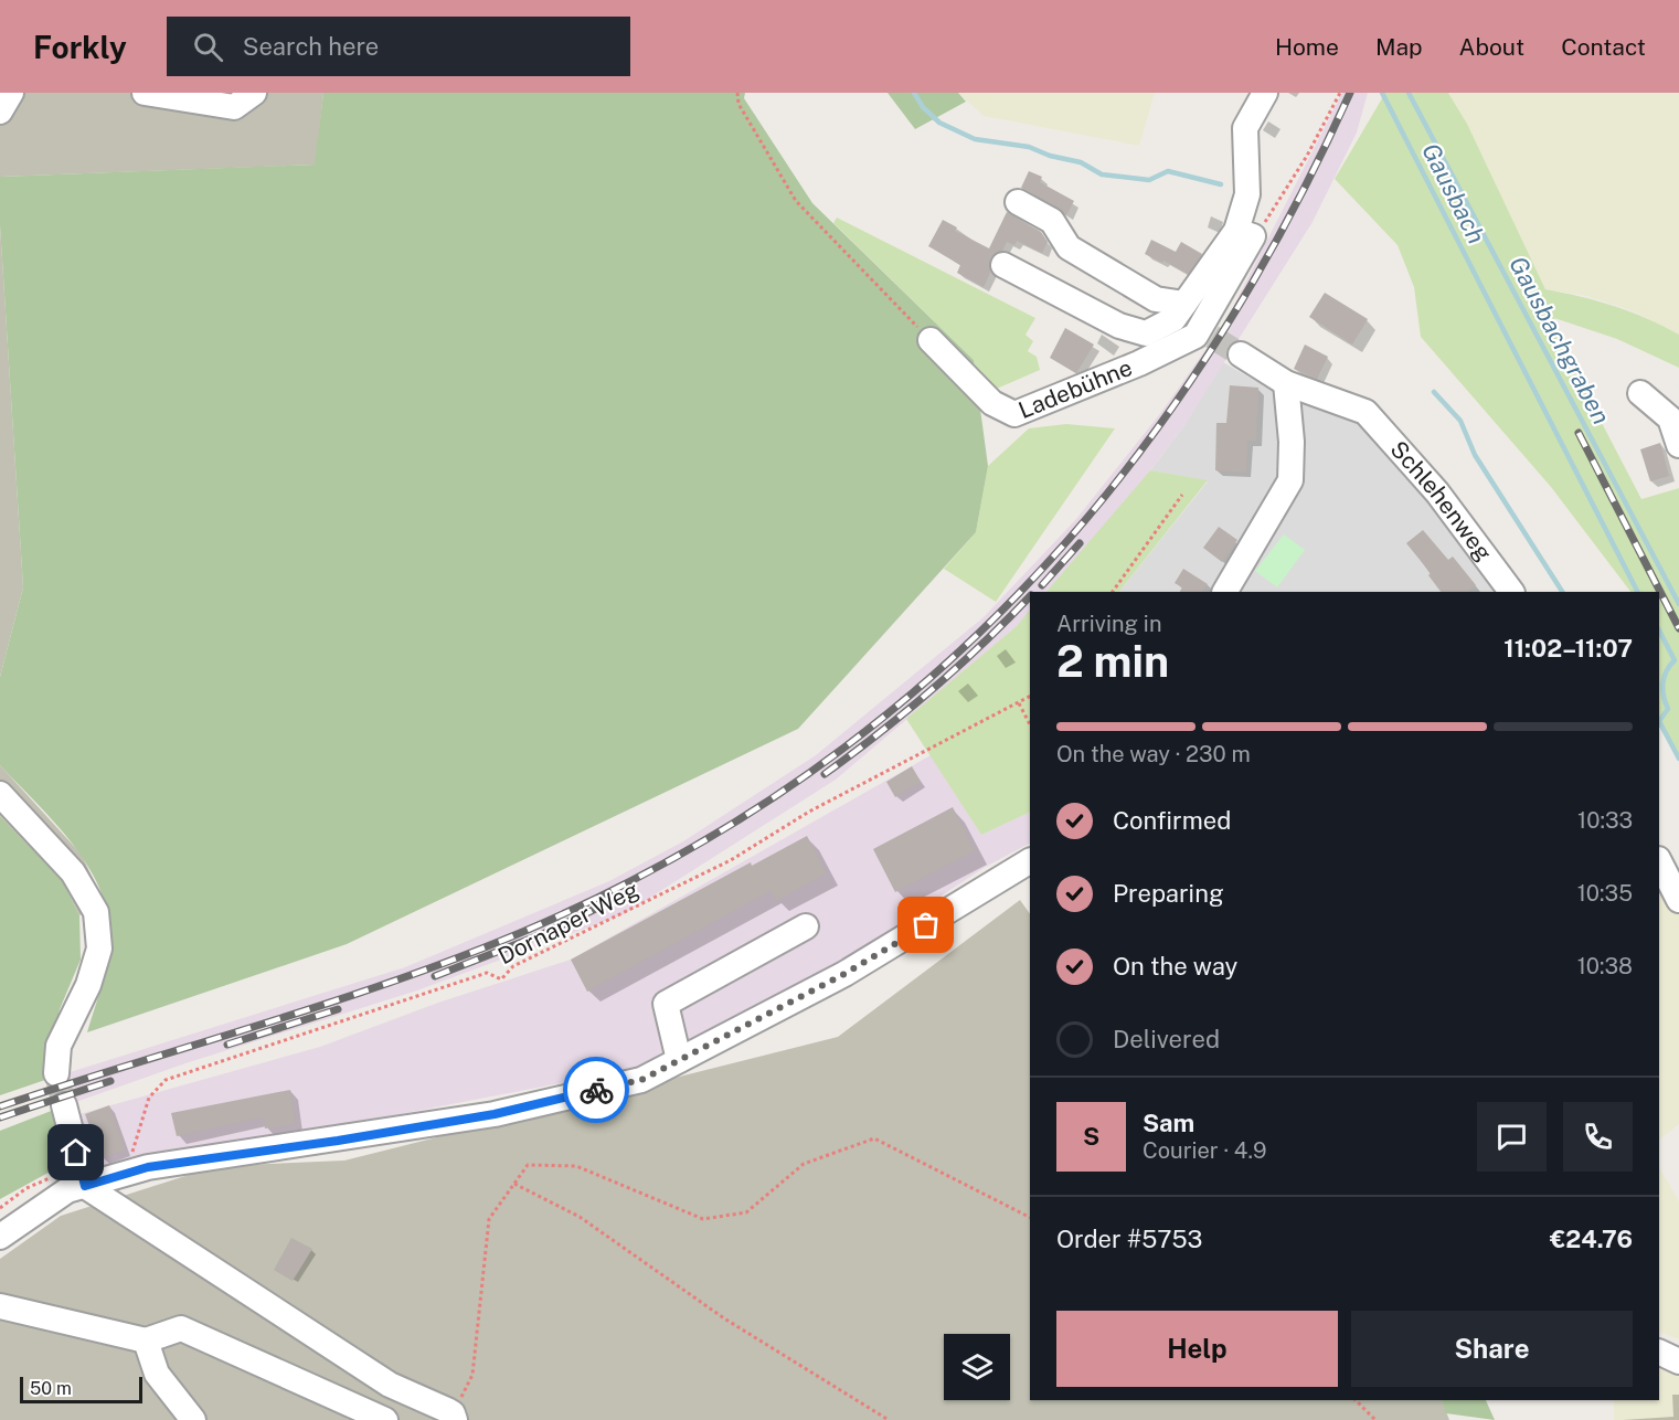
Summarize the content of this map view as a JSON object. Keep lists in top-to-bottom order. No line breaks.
{"streets":{"street":["Ladebühne","Schlehenweg"],"path":["Dornaper Weg"]},"water":["Gausbach","Gausbachgraben"],"scale_bar":"50 m","page":{"header":"Forkly","search":"Search here","nav":["Home","Map","About","Contact"],"heading":["2 min","Arriving in","11:02–11:07"],"panel":["Sam","Courier · 4.9","Order #5753","€24.76"],"bar":"On the way · 230 m","list":[["Confirmed","10:33"],["Preparing","10:35"],["On the way","10:38"],"Delivered"],"round":"S","buttons":["Help","Share"],"scale":"50 m"}}
